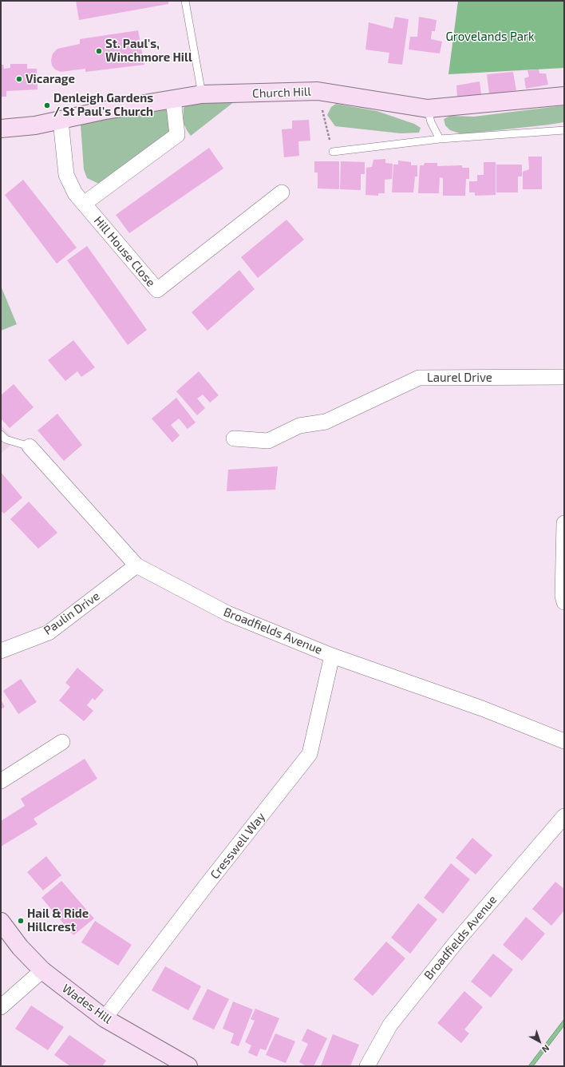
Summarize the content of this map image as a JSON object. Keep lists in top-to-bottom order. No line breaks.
{"streets":{"street":["Church Hill","Hill House Close","Laurel Drive","Paulin Drive","Broadfields Avenue","Cresswell Way","Wades Hill"]},"crossings":[["Church Hill","Hill House Close"],["Paulin Drive","Broadfields Avenue"],["Broadfields Avenue","Cresswell Way"],["Cresswell Way","Wades Hill"]],"parks":["Grovelands Park"],"places":["St. Paul's, Winchmore Hill","Vicarage","Denleigh Gardens / St Paul's Church","Hail & Ride Hillcrest"],"north":"bottom right"}
